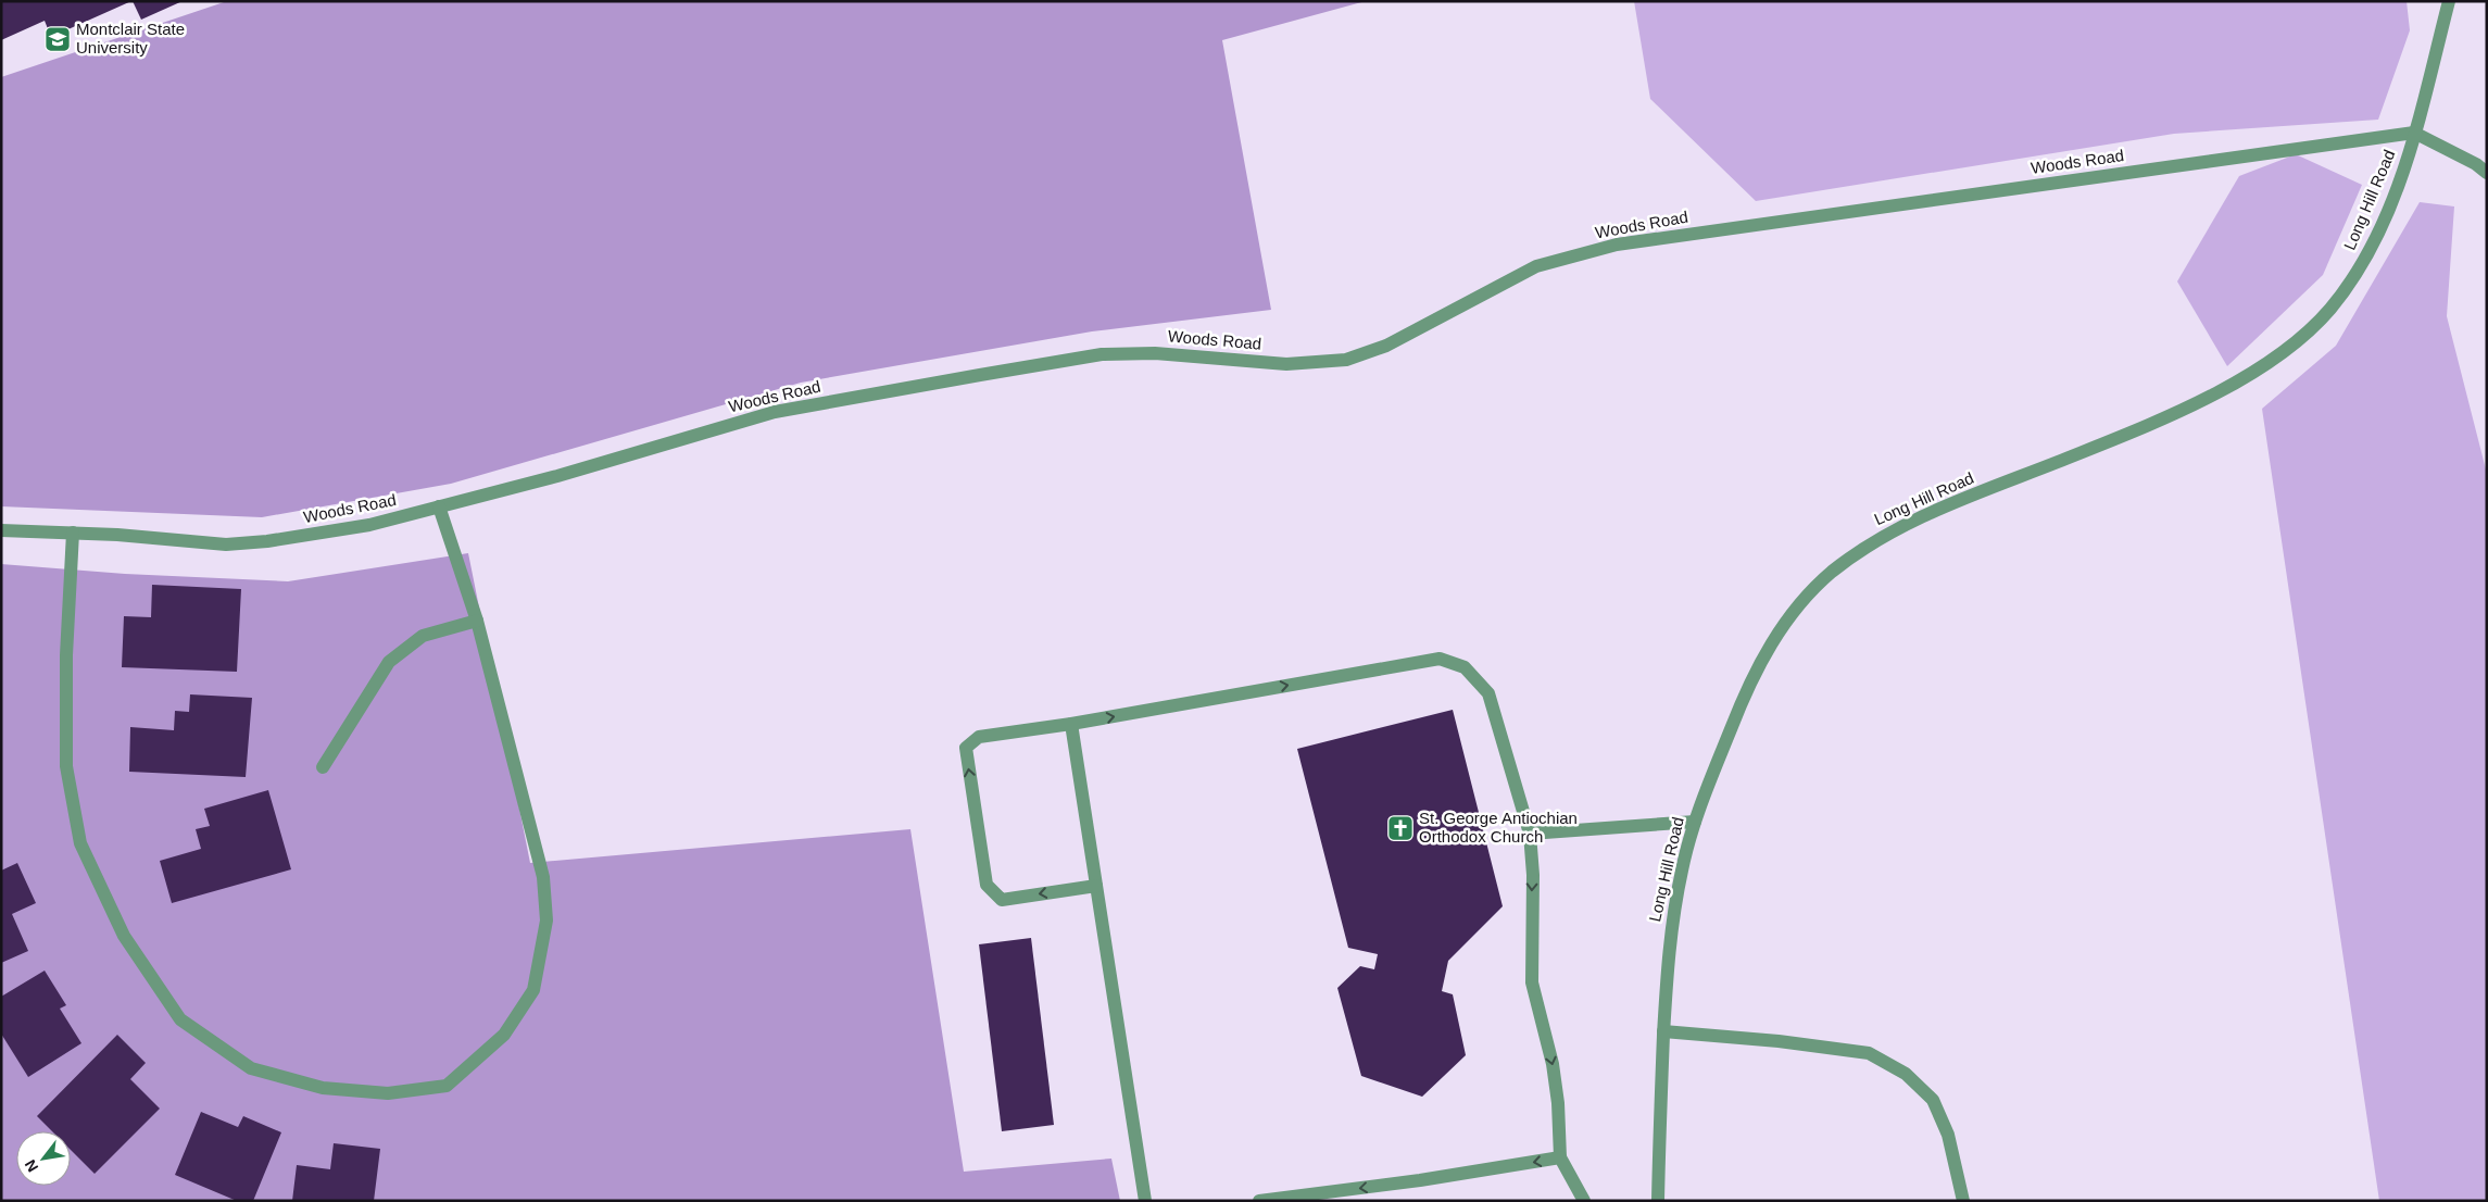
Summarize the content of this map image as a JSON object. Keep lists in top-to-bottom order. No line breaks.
{"streets":{"street":["Woods Road","Long Hill Road"]},"crossings":[["Woods Road","Long Hill Road"]],"places":{"school or university":["Montclair State University"],"church":["St. George Antiochian Orthodox Church"]},"north":"bottom left"}
